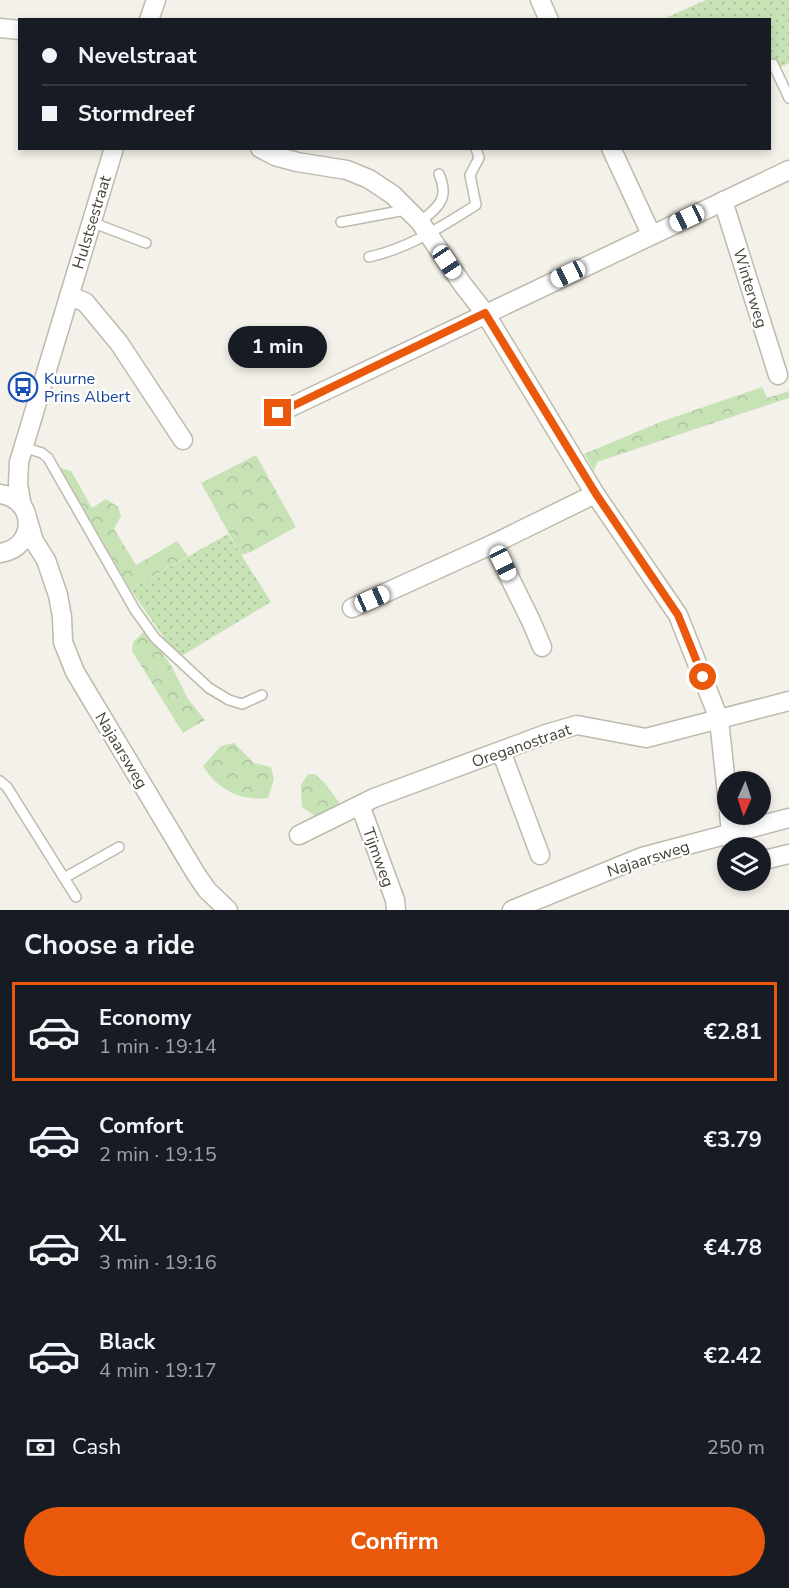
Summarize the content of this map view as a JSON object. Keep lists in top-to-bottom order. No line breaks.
{"streets":{"street":["Hulstsestraat","Winterweg","Oreganostraat","Najaarsweg","Tijmweg"]},"crossings":[["Hulstsestraat","Najaarsweg"],["Oreganostraat","Tijmweg"]],"places":{"bus stop":["Kuurne Prins Albert"]},"north":"bottom","page":{"banner":["Nevelstraat","Stormdreef"],"bubble":"1 min","heading":"Choose a ride","list":[{"name":"Economy","note":"1 min · 19:14","value":"€2.81"},{"name":"Comfort","note":"2 min · 19:15","value":"€3.79"},{"name":"XL","note":"3 min · 19:16","value":"€4.78"},{"name":"Black","note":"4 min · 19:17","value":"€2.42"}],"pay":["Cash","250 m"],"buttons":"Confirm"}}
